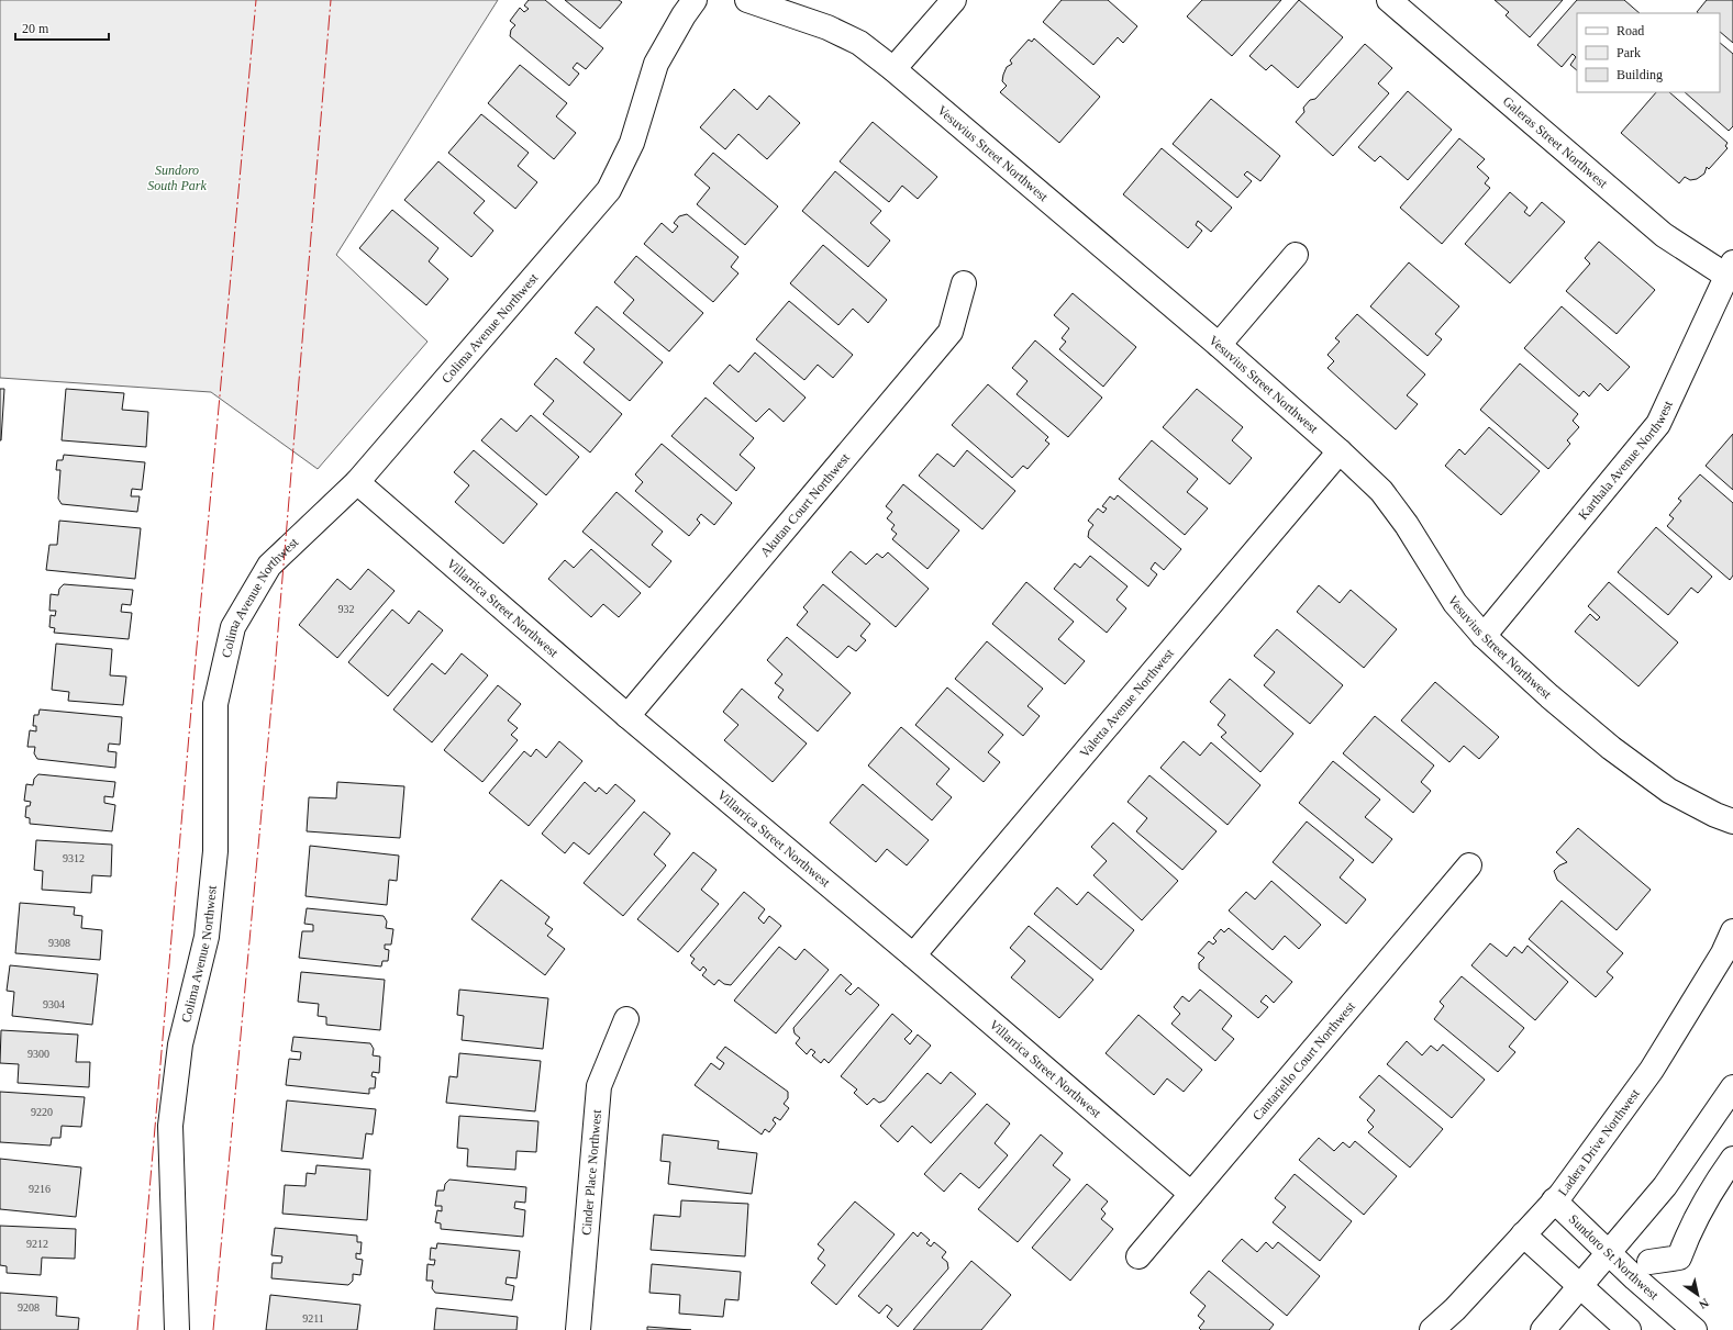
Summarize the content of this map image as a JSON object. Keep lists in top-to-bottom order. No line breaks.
{"streets":{"street":["Galeras Street Northwest","Vesuvius Street Northwest","Colima Avenue Northwest","Karthala Avenue Northwest","Akutan Court Northwest","Villarrica Street Northwest","Valetta Avenue Northwest","Cantariello Court Northwest","Ladera Drive Northwest","Cinder Place Northwest","Sundoro St Northwest"]},"crossings":[["Galeras Street Northwest","Karthala Avenue Northwest"],["Vesuvius Street Northwest","Karthala Avenue Northwest"],["Vesuvius Street Northwest","Valetta Avenue Northwest"],["Colima Avenue Northwest","Villarrica Street Northwest"],["Akutan Court Northwest","Villarrica Street Northwest"],["Villarrica Street Northwest","Valetta Avenue Northwest"],["Villarrica Street Northwest","Cantariello Court Northwest"],["Ladera Drive Northwest","Sundoro St Northwest"]],"parks":["Sundoro South Park"],"house_numbers":["932","9312","9308","9304","9300","9220","9216","9212","9208","9211"],"legend":["Road","Park","Building"],"scale_bar":"20 m","north":"bottom right"}
